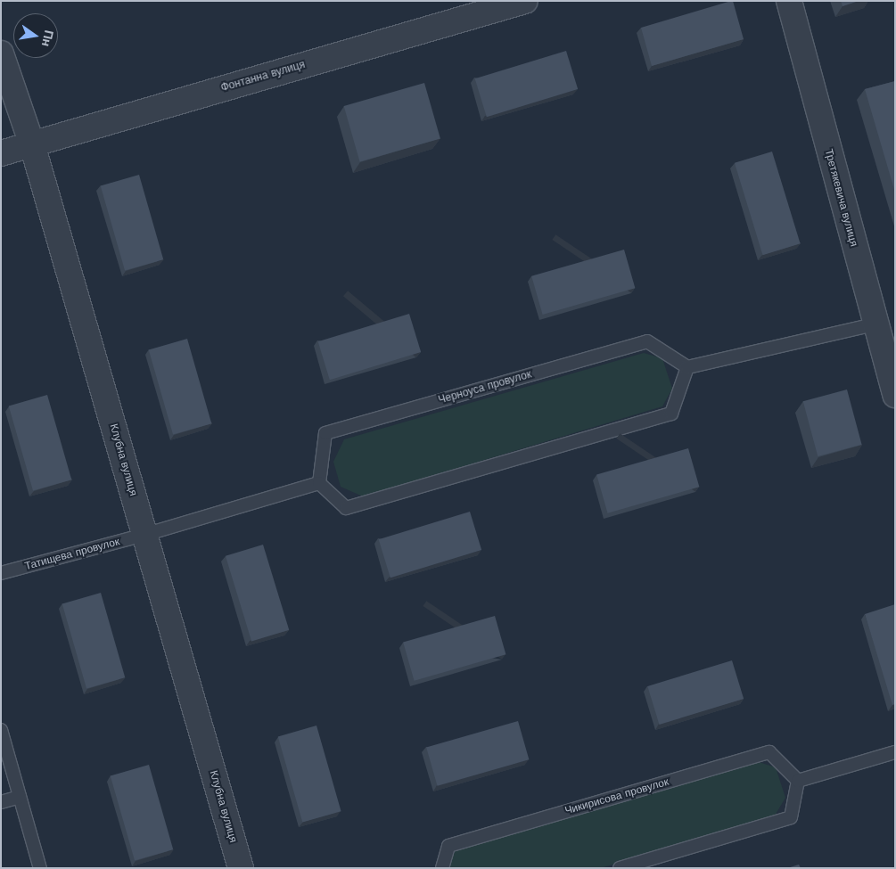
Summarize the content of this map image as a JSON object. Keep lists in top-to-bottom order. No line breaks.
{"streets":{"street":["Фонтанна вулиця","Третякевича вулиця","Клубна вулиця"],"lane":["Черноуса провулок","Татищева провулок","Чикирисова провулок"]},"crossings":[["Фонтанна вулиця","Клубна вулиця"],["Клубна вулиця","Татищева провулок"]],"north":"right"}
